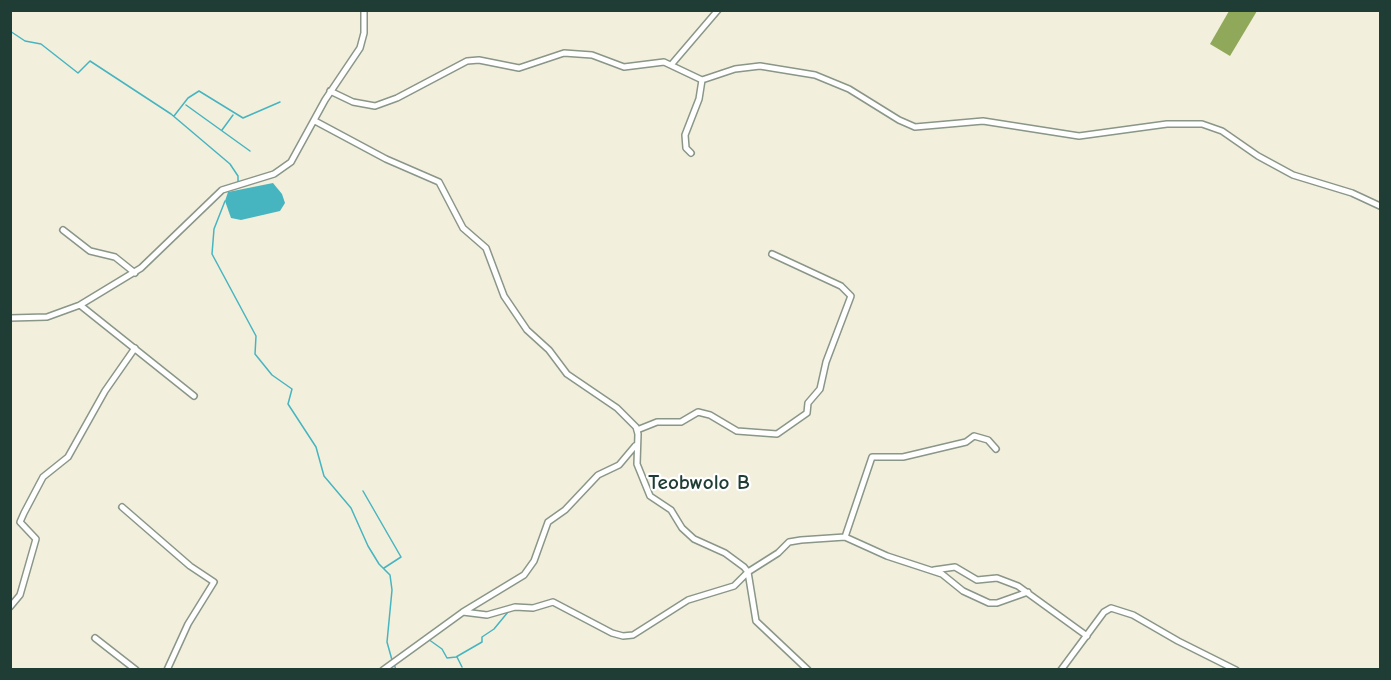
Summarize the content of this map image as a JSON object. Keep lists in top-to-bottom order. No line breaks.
{"districts":["Teobwolo B"]}
